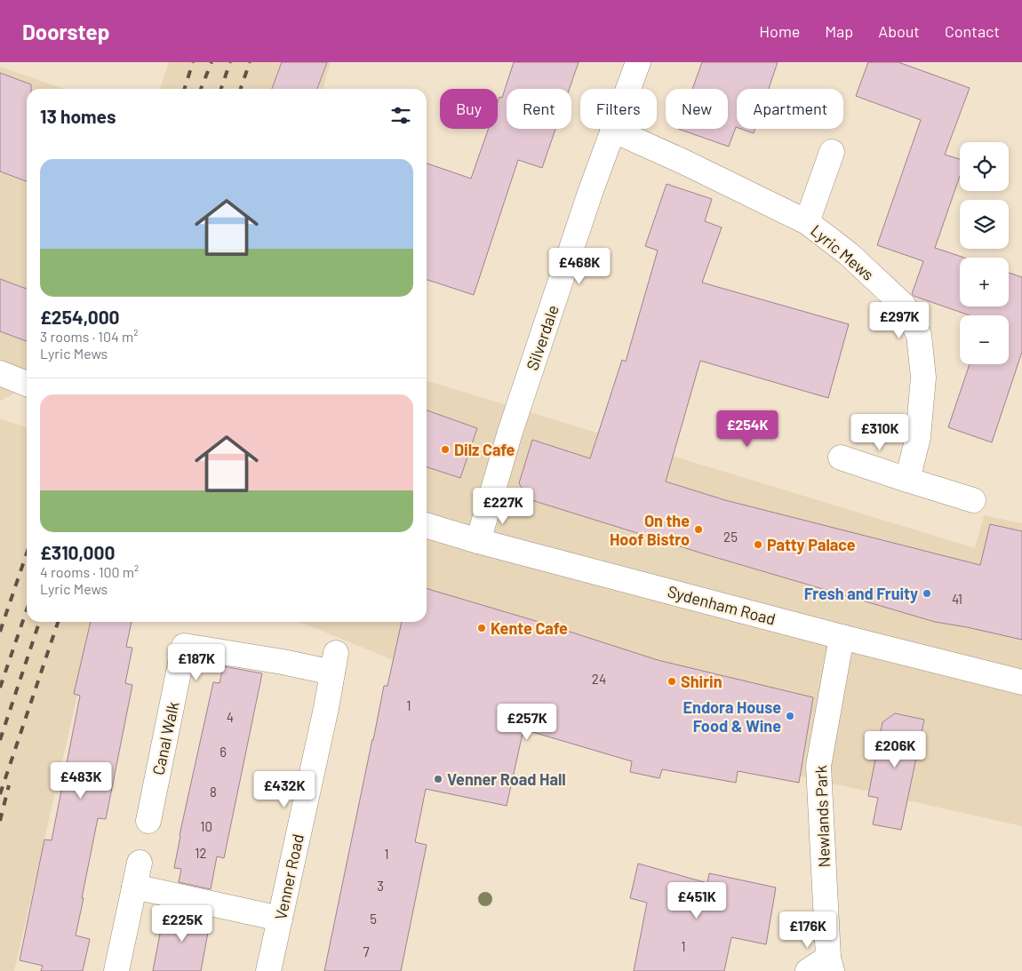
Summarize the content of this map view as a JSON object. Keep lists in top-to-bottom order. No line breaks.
{"streets":{"street":["Lyric Mews","Silverdale","Sydenham Road","Canal Walk","Newlands Park","Venner Road"]},"crossings":[["Lyric Mews","Silverdale"],["Silverdale","Sydenham Road"],["Sydenham Road","Newlands Park"],["Canal Walk","Venner Road"]],"places":["Dilz Cafe","On the Hoof Bistro","Patty Palace","Fresh and Fruity","Kente Cafe","Shirin","Endora House Food & Wine","Venner Road Hall"],"house_numbers":["25","41","24","1","4","6","8","10","12","1","3","5","1","7"],"page":{"header":"Doorstep","nav":["Home","Map","About","Contact"],"chip":["Buy","Rent","Filters","New","Apartment"],"heading":"13 homes","map_buttons":["+","−"],"list":[{"name":"£254,000","note":"3 rooms · 104 m² · Lyric Mews"},{"name":"£310,000","note":"4 rooms · 100 m² · Lyric Mews"}],"price":["£468K","£297K","£254K","£310K","£227K","£187K","£257K","£206K","£483K","£432K","£451K","£225K","£176K"]}}
